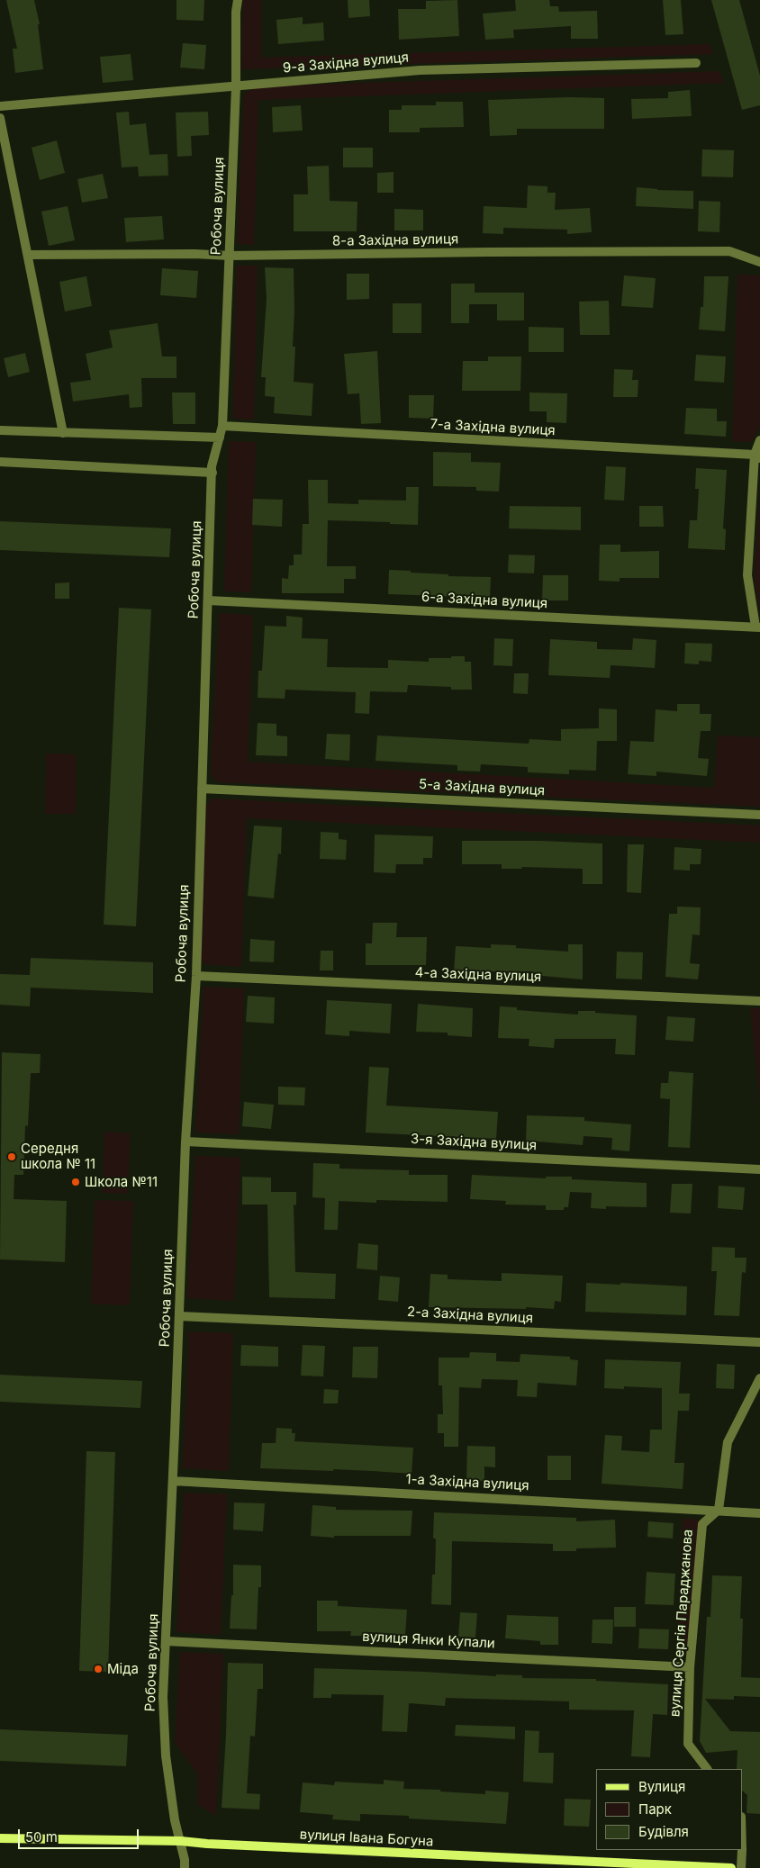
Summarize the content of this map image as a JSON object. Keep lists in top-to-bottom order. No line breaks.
{"streets":{"street":["9-а Західна вулиця","Робоча вулиця","8-а Західна вулиця","7-а Західна вулиця","6-а Західна вулиця","5-а Західна вулиця","4-а Західна вулиця","3-я Західна вулиця","2-а Західна вулиця","1-а Західна вулиця","вулиця Сергія Параджанова","вулиця Янки Купали","вулиця Івана Богуна"]},"crossings":[["9-а Західна вулиця","Робоча вулиця"],["Робоча вулиця","8-а Західна вулиця"],["Робоча вулиця","7-а Західна вулиця"],["Робоча вулиця","6-а Західна вулиця"],["Робоча вулиця","5-а Західна вулиця"],["Робоча вулиця","4-а Західна вулиця"],["Робоча вулиця","3-я Західна вулиця"],["Робоча вулиця","2-а Західна вулиця"],["Робоча вулиця","1-а Західна вулиця"],["Робоча вулиця","вулиця Янки Купали"],["Робоча вулиця","вулиця Івана Богуна"],["1-а Західна вулиця","вулиця Сергія Параджанова"],["вулиця Сергія Параджанова","вулиця Янки Купали"]],"places":["Середня школа № 11","Школа №11","Міда"],"legend":["Вулиця","Парк","Будівля"],"scale_bar":"50 m"}
